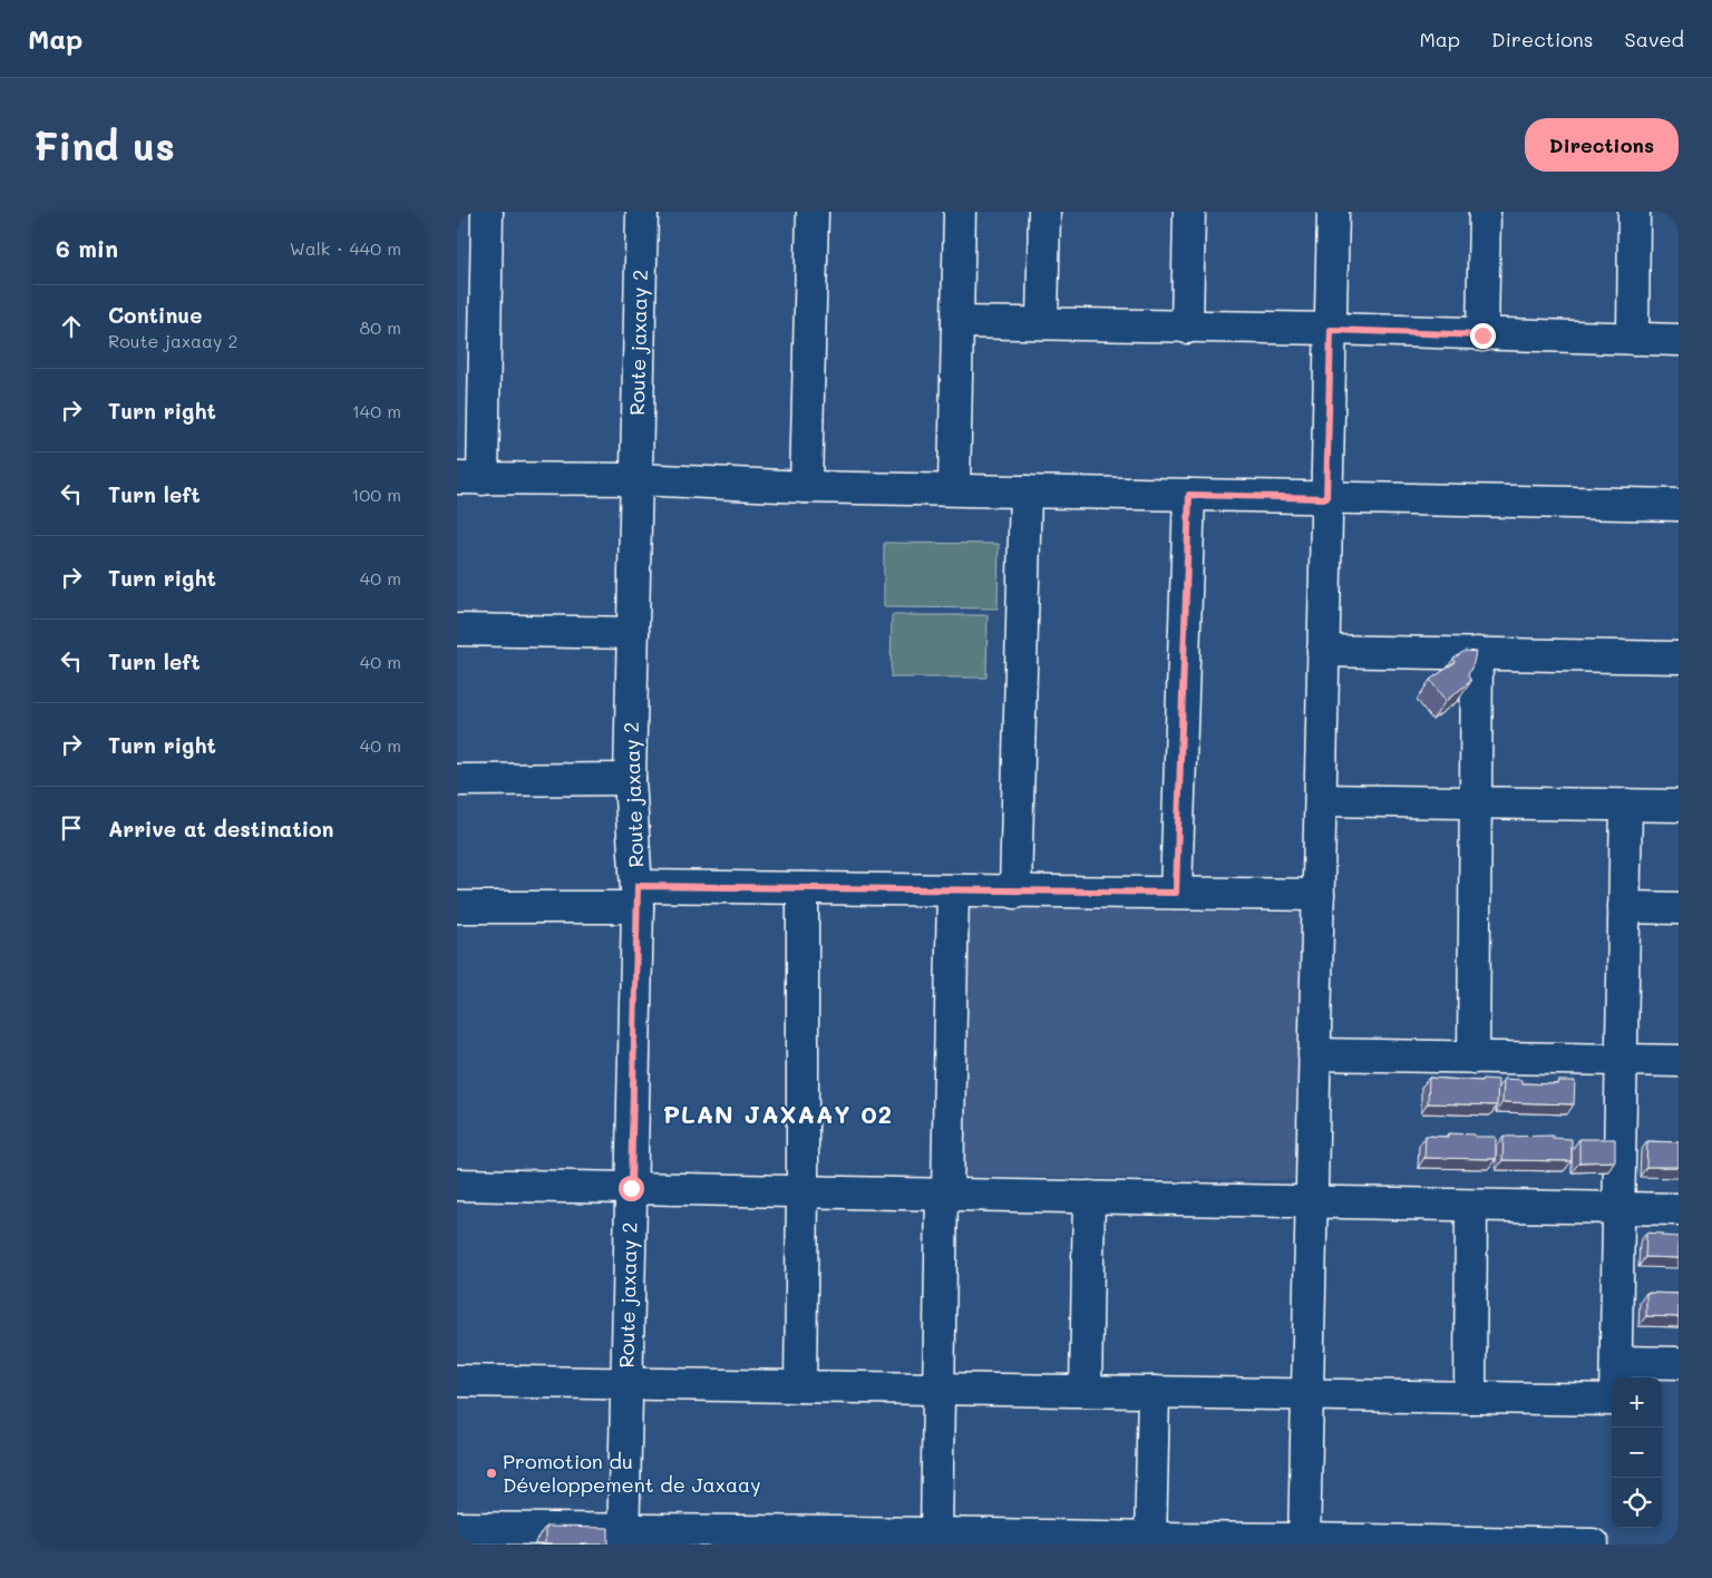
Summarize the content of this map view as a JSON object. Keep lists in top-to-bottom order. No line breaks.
{"streets":{"street":["Route jaxaay 2"]},"districts":["PLAN JAXAAY 02"],"places":["Promotion du Développement de Jaxaay"],"page":{"header":"Map","nav":["Map","Directions","Saved"],"buttons":"Directions","title":"Find us","heading":["6 min","Walk · 440 m"],"list":[["Continue","Route jaxaay 2","80 m"],["Turn right","140 m"],["Turn left","100 m"],["Turn right","40 m"],["Turn left","40 m"],["Turn right","40 m"],"Arrive at destination"],"map_buttons":["+","−"]}}
